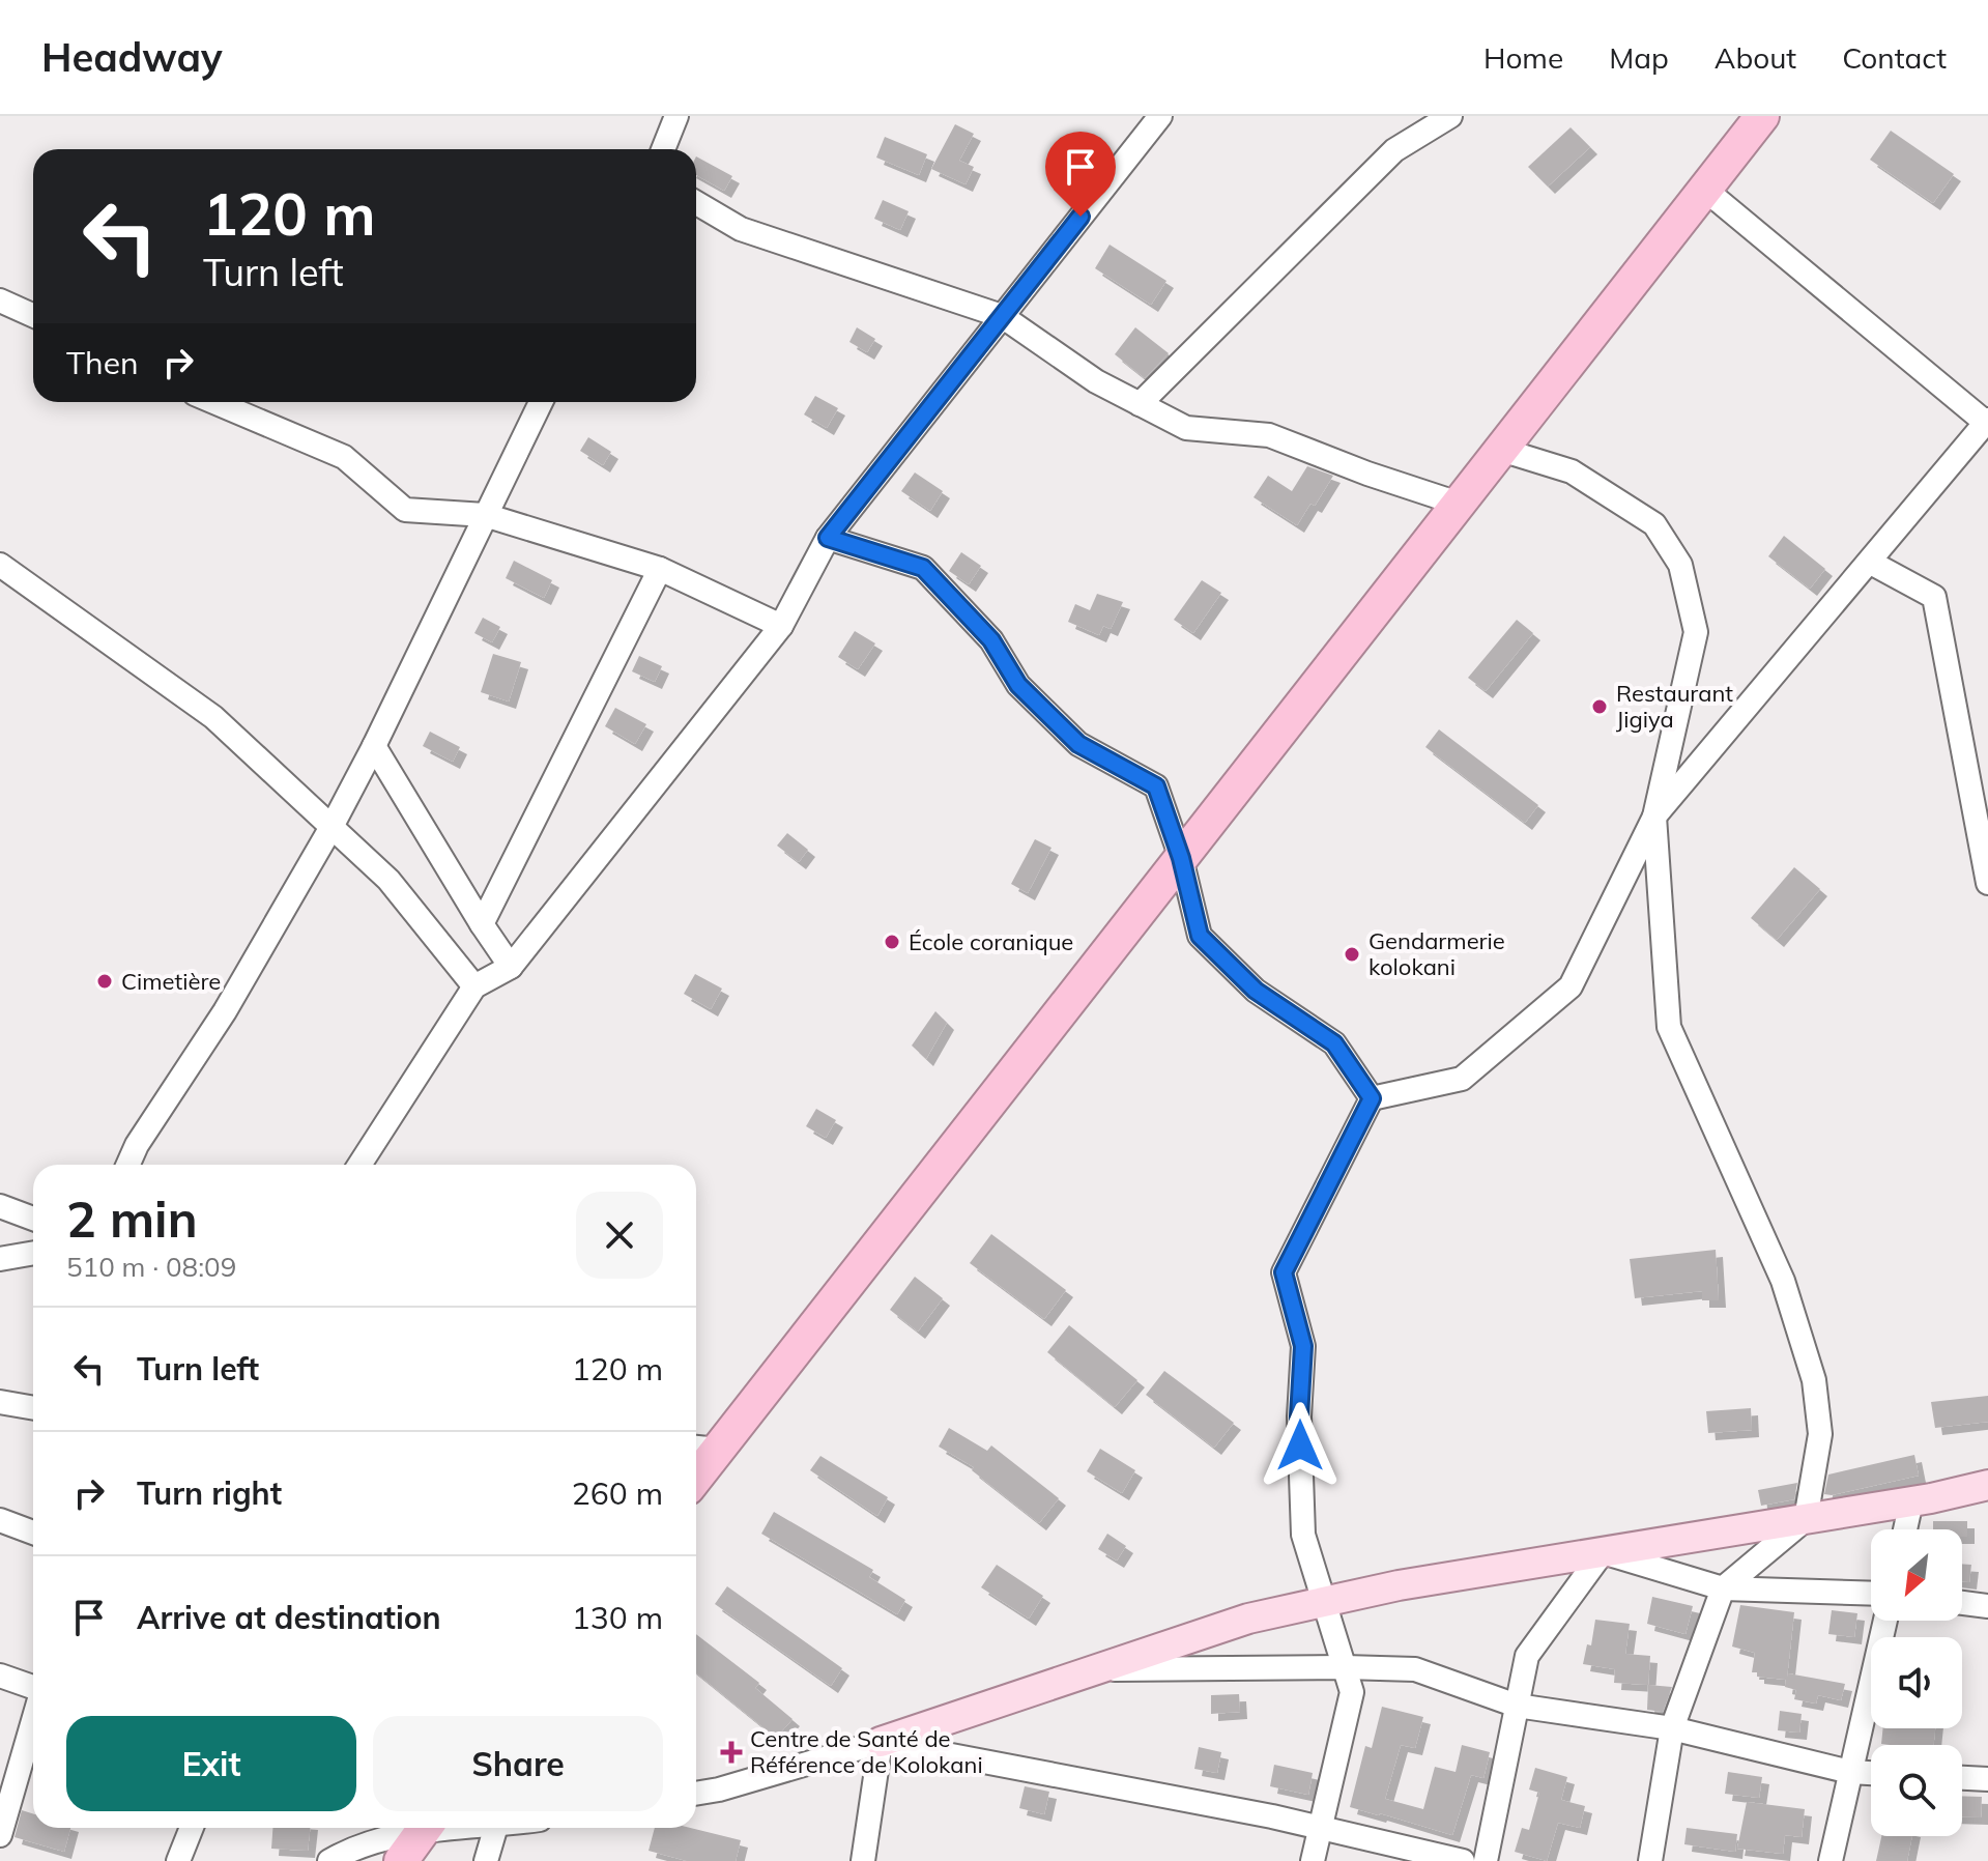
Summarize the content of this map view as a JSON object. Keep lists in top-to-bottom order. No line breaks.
{"places":{"other":["Restaurant Jigiya","École coranique","Gendarmerie kolokani","Cimetière"],"health":["Centre de Santé de Référence de Kolokani"]},"north":"bottom left","page":{"header":"Headway","nav":["Home","Map","About","Contact"],"turn":["120 m","Turn left"],"then":"Then","heading":["2 min","510 m · 08:09"],"list":[{"name":"Turn left","value":"120 m"},{"name":"Turn right","value":"260 m"},{"name":"Arrive at destination","value":"130 m"}],"buttons":["Exit","Share"]}}
